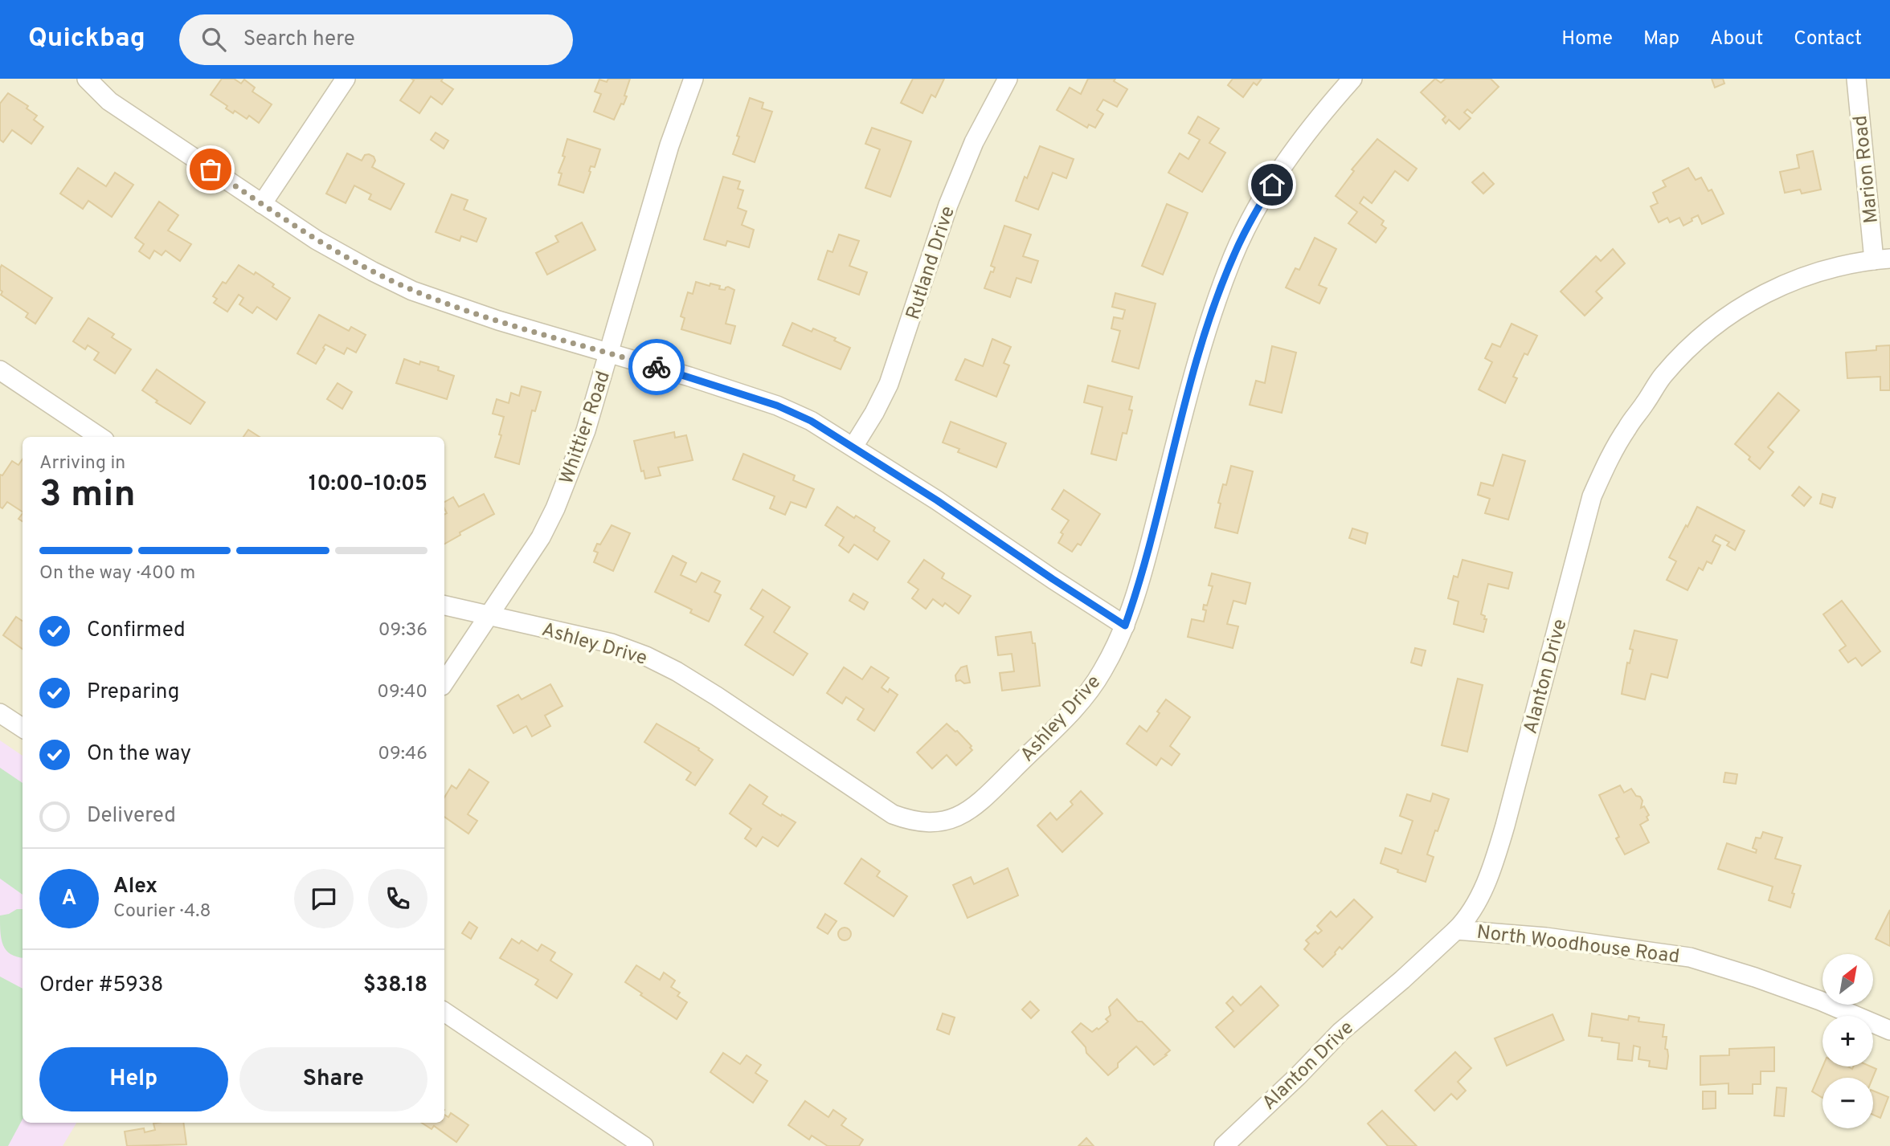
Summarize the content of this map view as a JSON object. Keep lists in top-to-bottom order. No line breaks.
{"streets":{"street":["Marion Road","Rutland Drive","Whittier Road","Ashley Drive","Alanton Drive","North Woodhouse Road"]},"crossings":[["Marion Road","Alanton Drive"],["Whittier Road","Ashley Drive"],["Alanton Drive","North Woodhouse Road"]],"north":"top right","page":{"header":"Quickbag","search":"Search here","nav":["Home","Map","About","Contact"],"heading":["3 min","Arriving in","10:00–10:05"],"panel":["Alex","Courier · 4.8","Order #5938","$38.18"],"bar":"On the way · 400 m","list":[["Confirmed","09:36"],["Preparing","09:40"],["On the way","09:46"],"Delivered"],"round":"A","map_buttons":["+","−"],"buttons":["Help","Share"]}}
